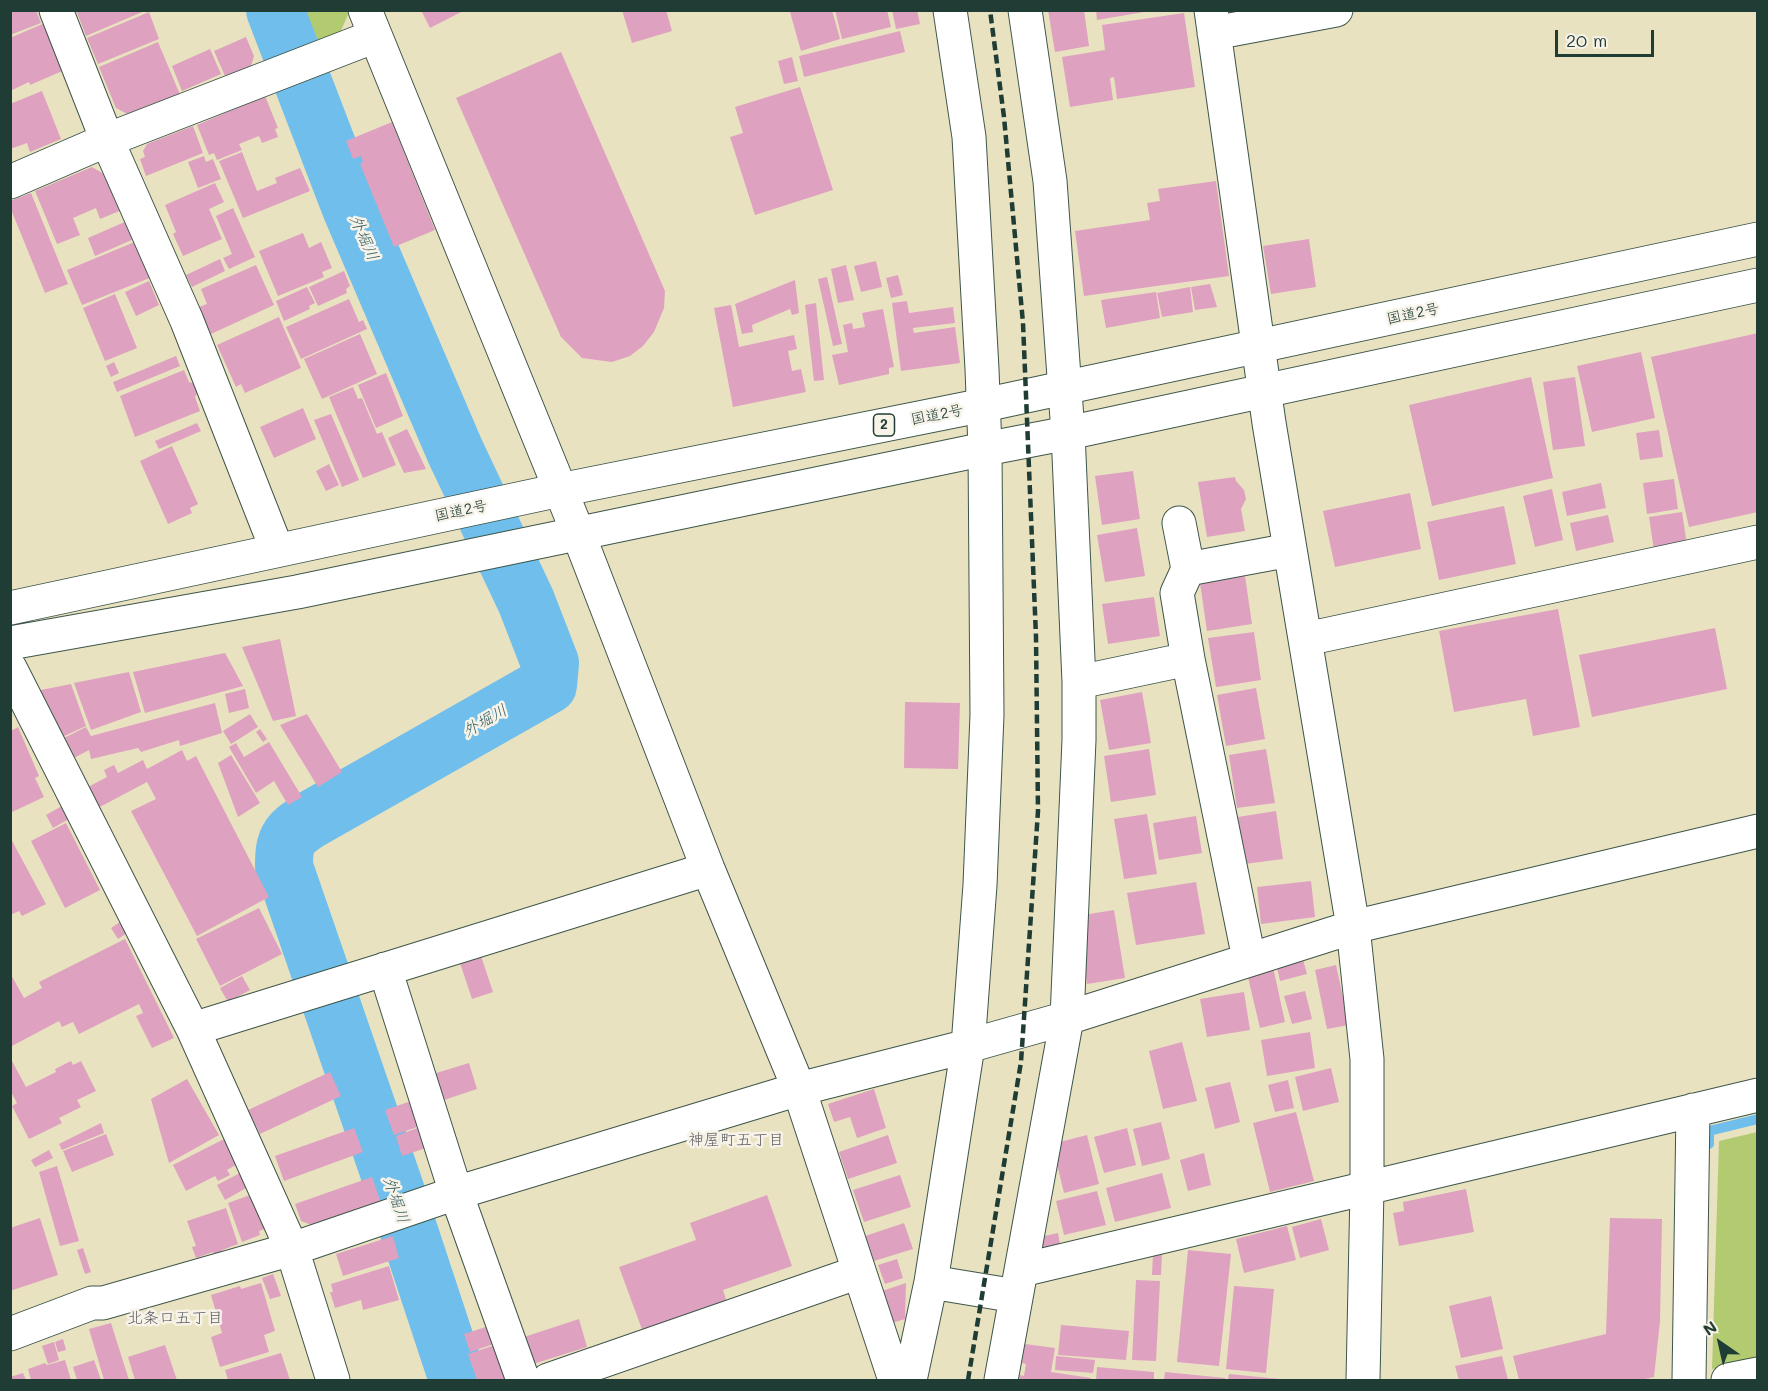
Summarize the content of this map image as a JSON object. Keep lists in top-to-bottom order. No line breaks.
{"streets":{"main road":["国道2号","2"]},"districts":["神屋町五丁目","北条口五丁目"],"water":["外堀川"],"scale_bar":"20 m","north":"top left"}
